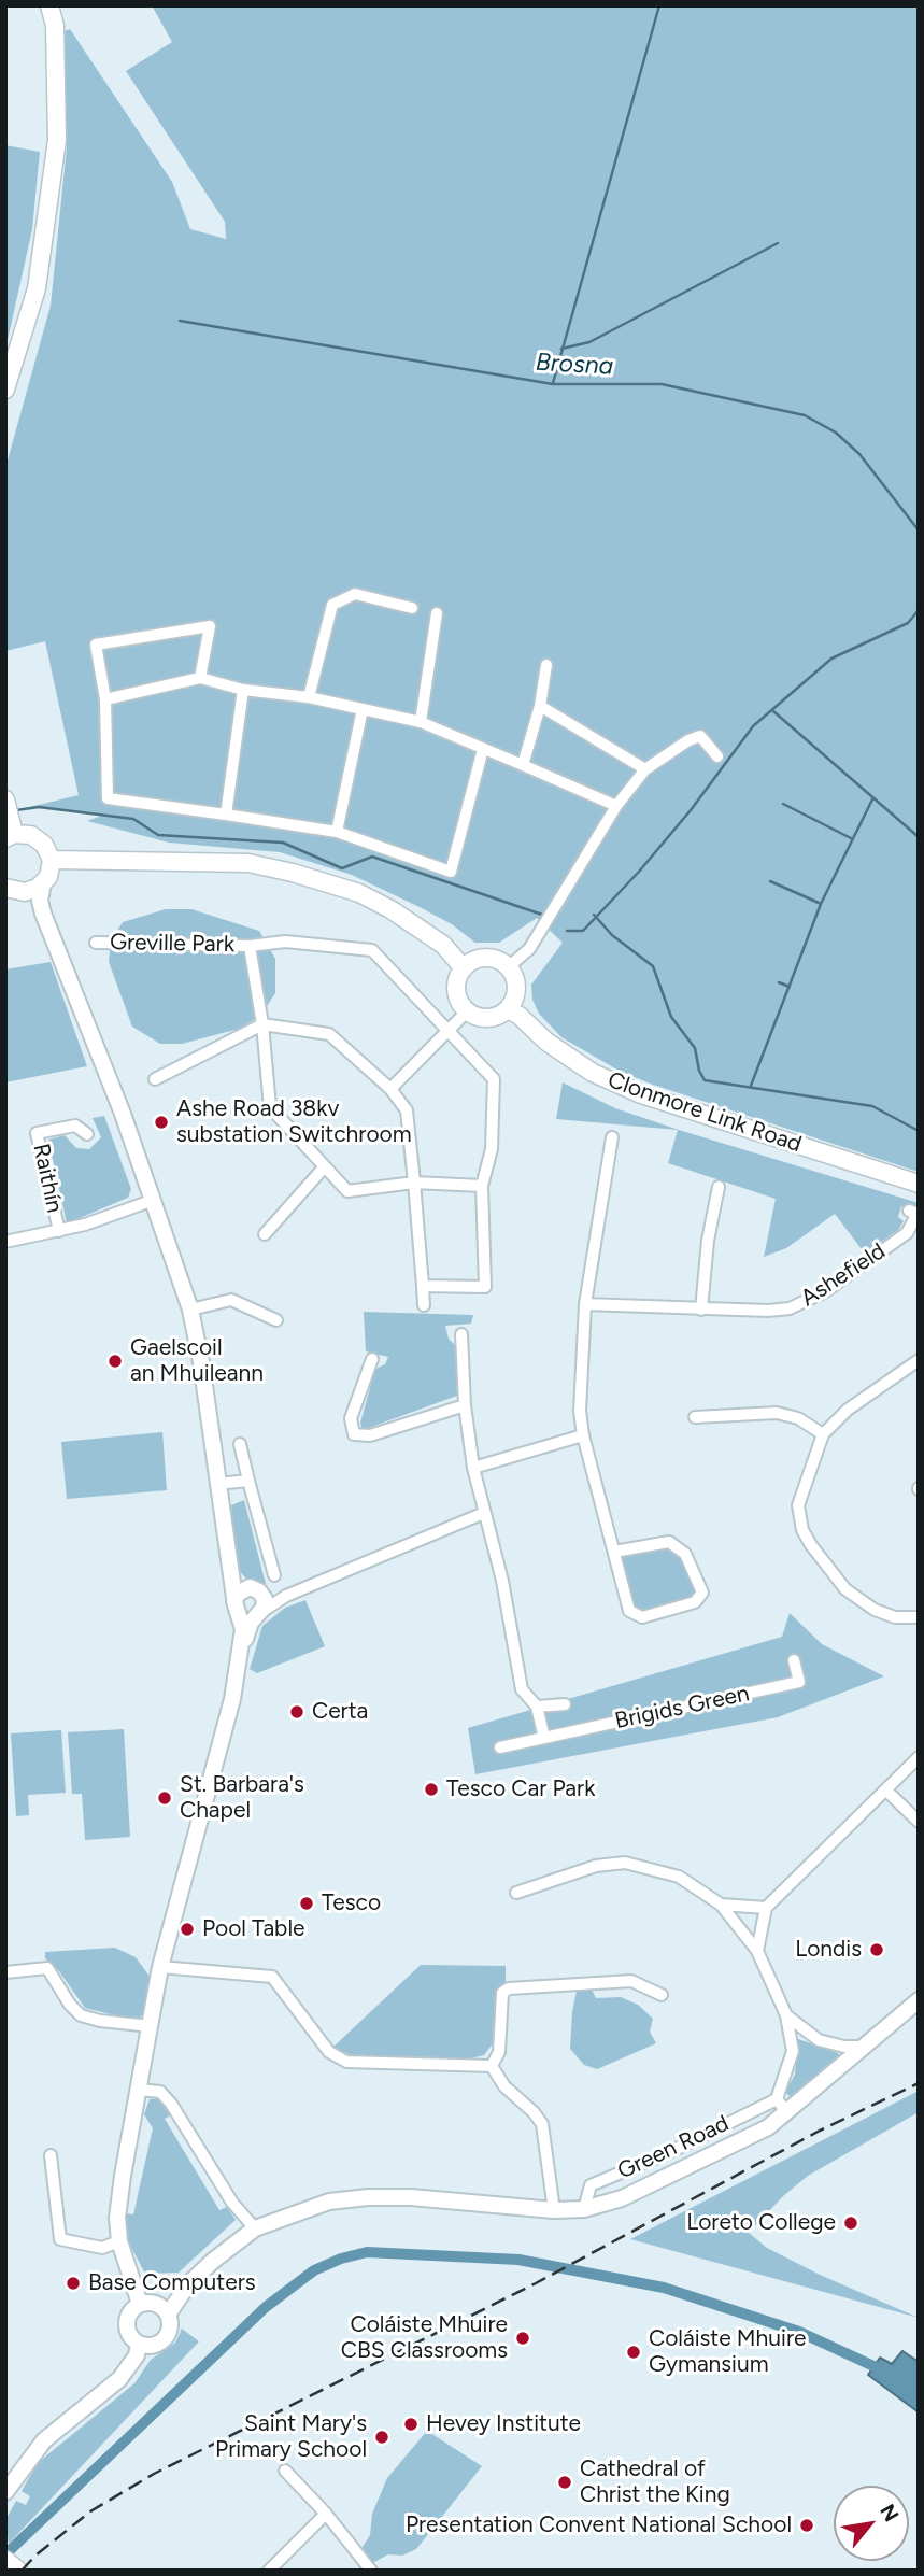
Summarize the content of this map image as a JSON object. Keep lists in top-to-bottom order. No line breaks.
{"streets":{"main road":["Clonmore Link Road"],"street":["Greville Park","Raithín","Ashefield","Brigids Green","Green Road"]},"water":["Brosna"],"places":["Ashe Road 38kv substation Switchroom","Gaelscoil an Mhuileann","Certa","Tesco Car Park","St. Barbara's Chapel","Tesco","Pool Table","Londis","Loreto College","Base Computers","Coláiste Mhuire CBS Classrooms","Coláiste Mhuire Gymansium","Hevey Institute","Saint Mary's Primary School","Cathedral of Christ the King","Presentation Convent National School"],"north":"top right"}
